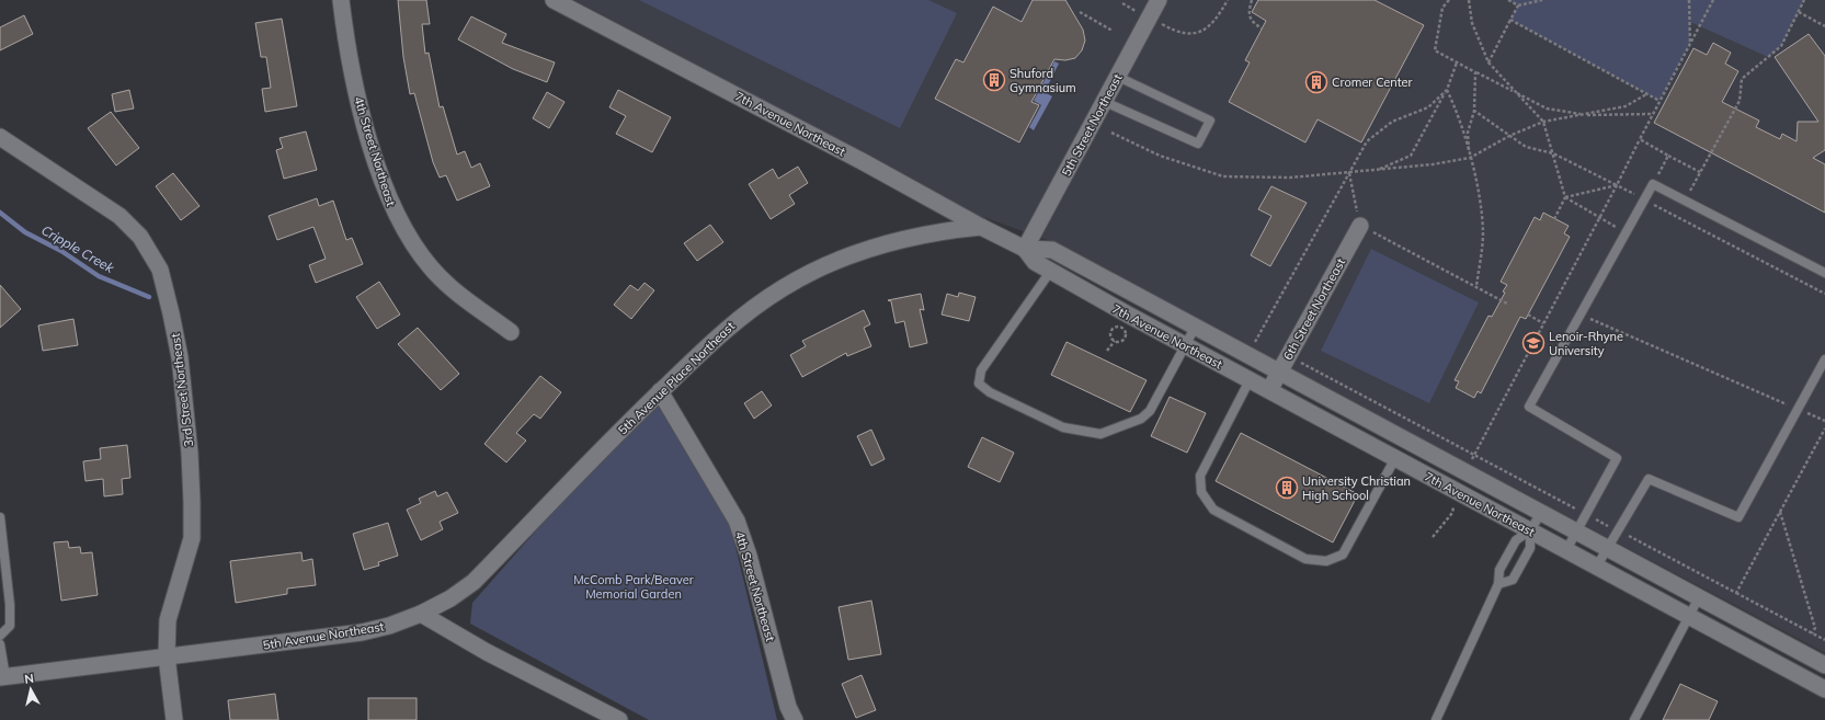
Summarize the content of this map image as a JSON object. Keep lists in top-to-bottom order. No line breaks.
{"streets":{"street":["7th Avenue Northeast","5th Street Northeast","4th Street Northeast","6th Street Northeast","5th Avenue Place Northeast","3rd Street Northeast","5th Avenue Northeast"]},"crossings":[["7th Avenue Northeast","5th Street Northeast"],["7th Avenue Northeast","6th Street Northeast"],["7th Avenue Northeast","5th Avenue Place Northeast"],["4th Street Northeast","5th Avenue Place Northeast"],["5th Avenue Place Northeast","5th Avenue Northeast"],["3rd Street Northeast","5th Avenue Northeast"]],"water":["Cripple Creek"],"parks":["McComb Park/Beaver Memorial Garden"],"places":{"building":["Shuford Gymnasium","Cromer Center","University Christian High School"],"school or university":["Lenoir-Rhyne University"]},"north":"top"}
